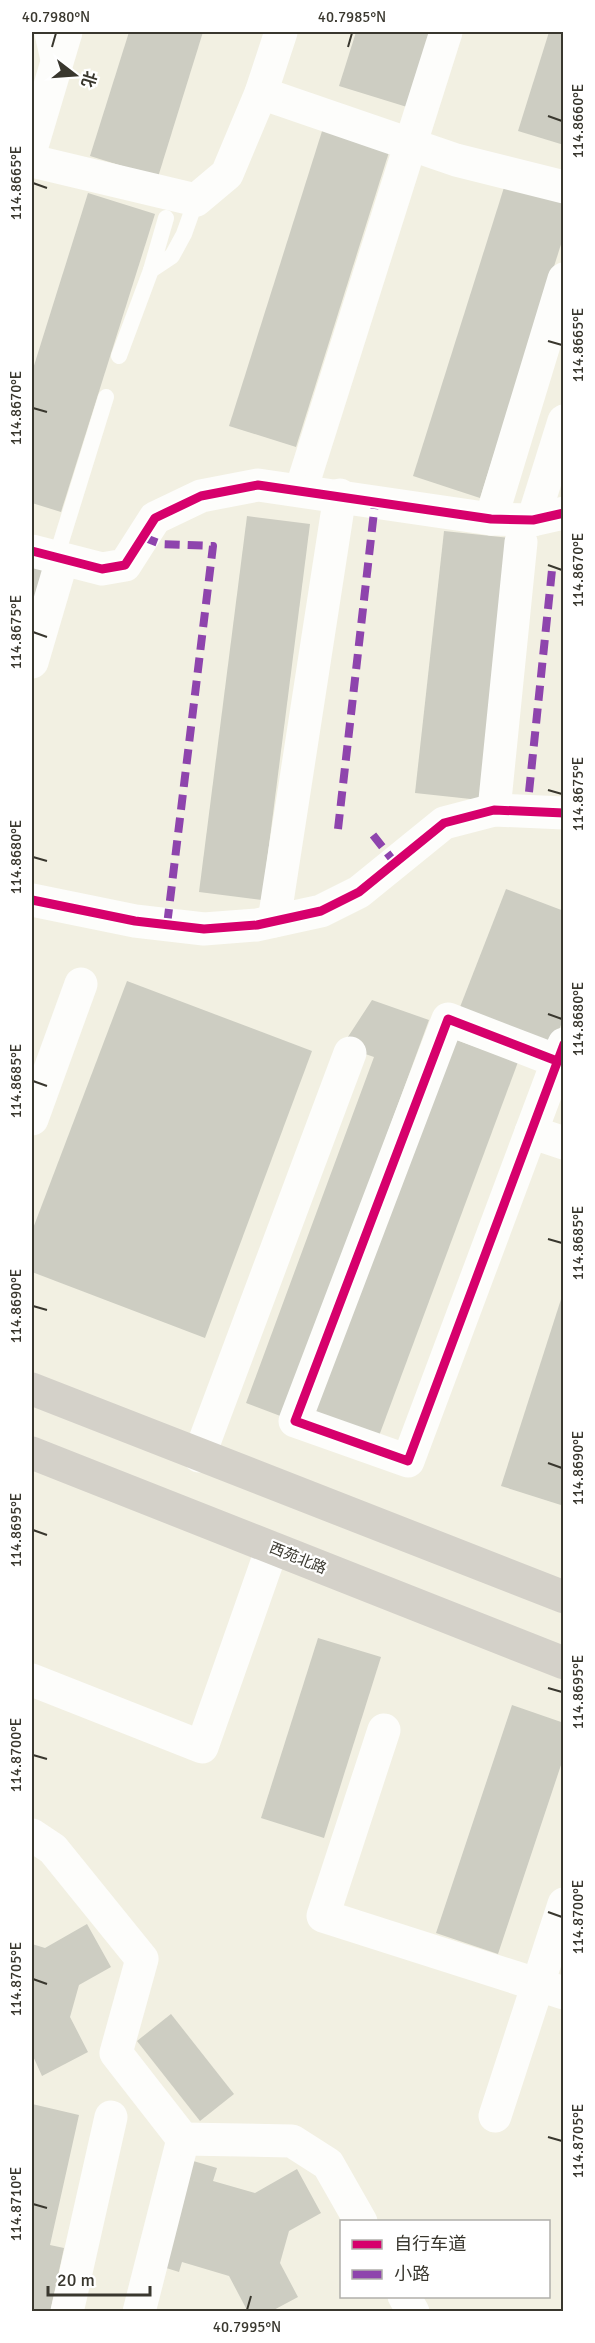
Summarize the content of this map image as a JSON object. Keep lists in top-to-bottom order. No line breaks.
{"streets":{"main road":["西苑北路"]},"legend":["自行车道","小路"],"scale_bar":"20 m","north":"right","coordinates":["40.7980°N","40.7985°N","114.8660°E","114.8665°E","114.8670°E","114.8675°E","114.8680°E","114.8685°E","114.8690°E","114.8695°E","114.8700°E","114.8705°E","114.8710°E","40.7995°N"]}
